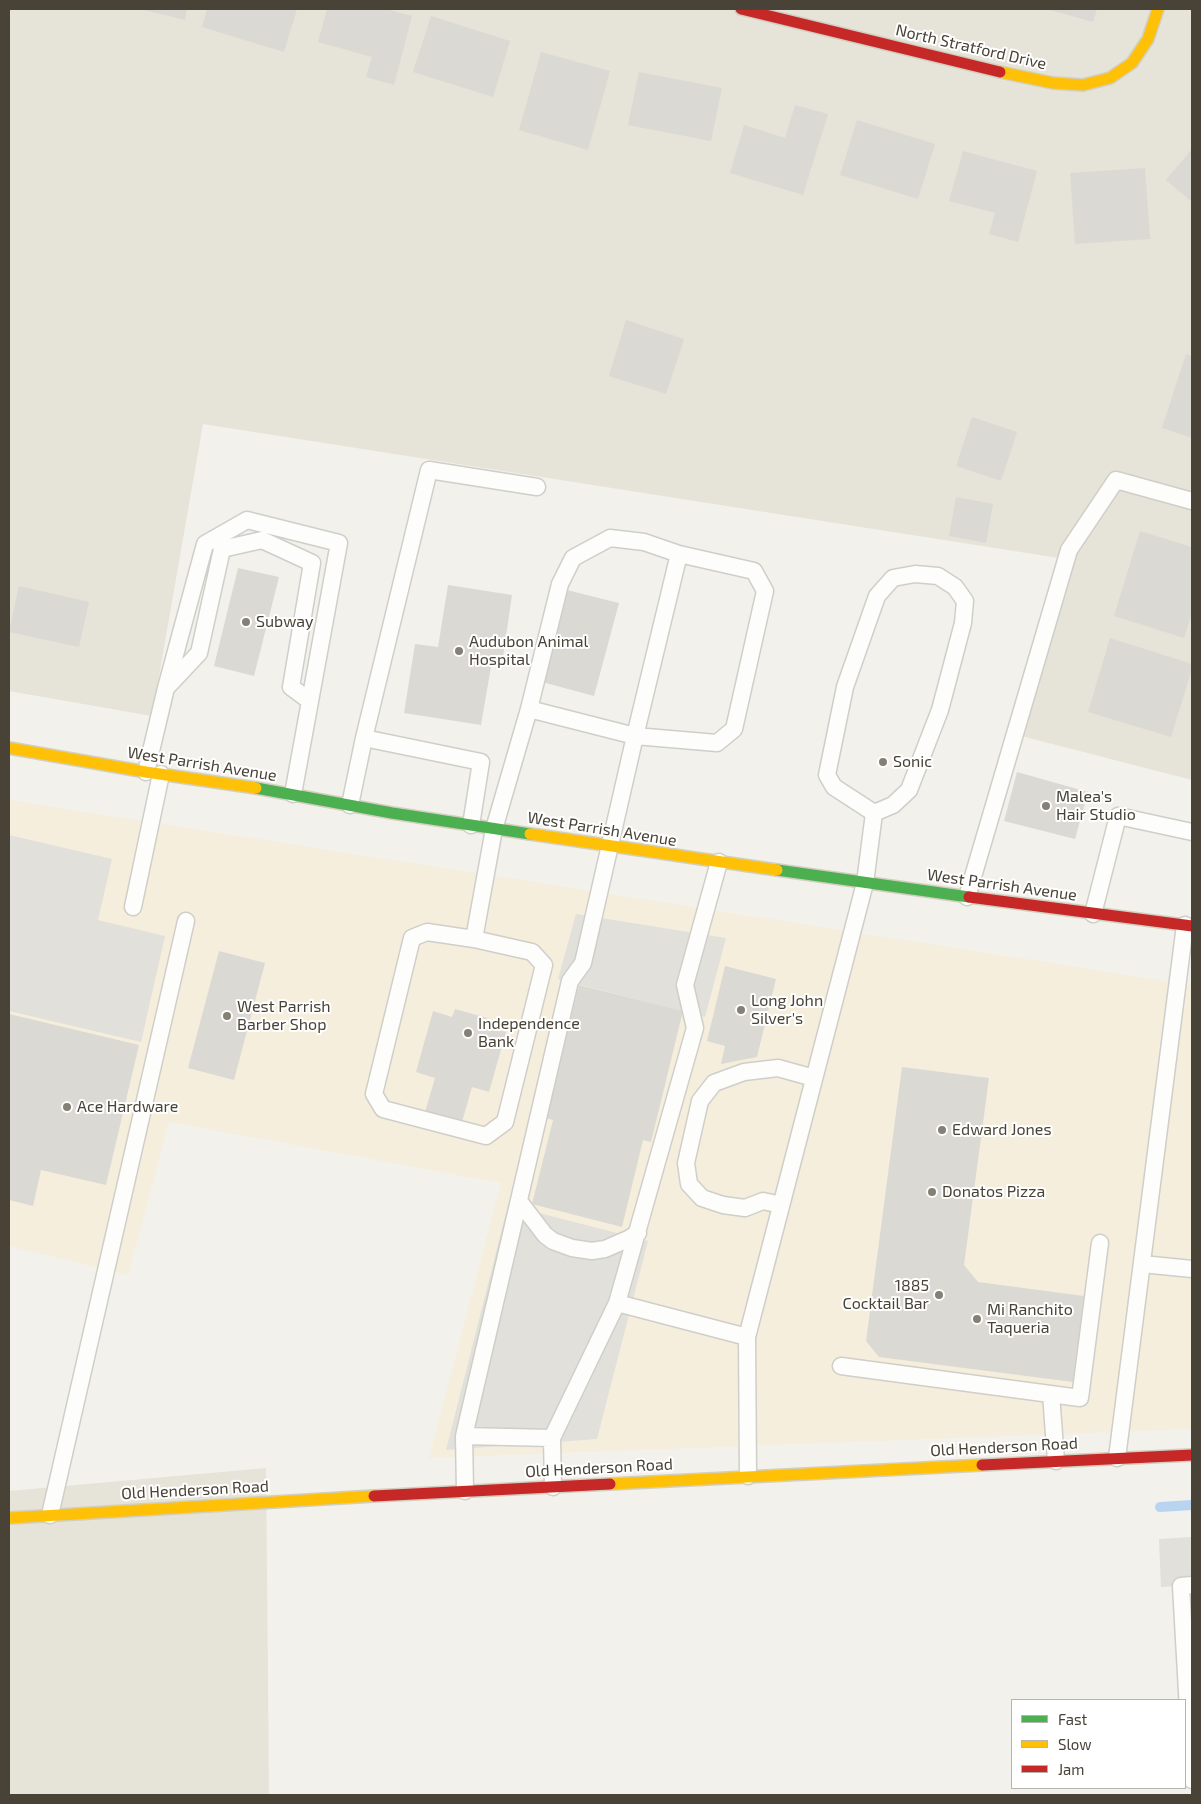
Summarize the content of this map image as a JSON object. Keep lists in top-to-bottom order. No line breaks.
{"streets":{"street":["North Stratford Drive","West Parrish Avenue","Old Henderson Road"]},"places":["Subway","Audubon Animal Hospital","Sonic","Malea's Hair Studio","Long John Silver's","West Parrish Barber Shop","Independence Bank","Ace Hardware","Edward Jones","Donatos Pizza","1885 Cocktail Bar","Mi Ranchito Taqueria"],"legend":["Fast","Slow","Jam"]}
